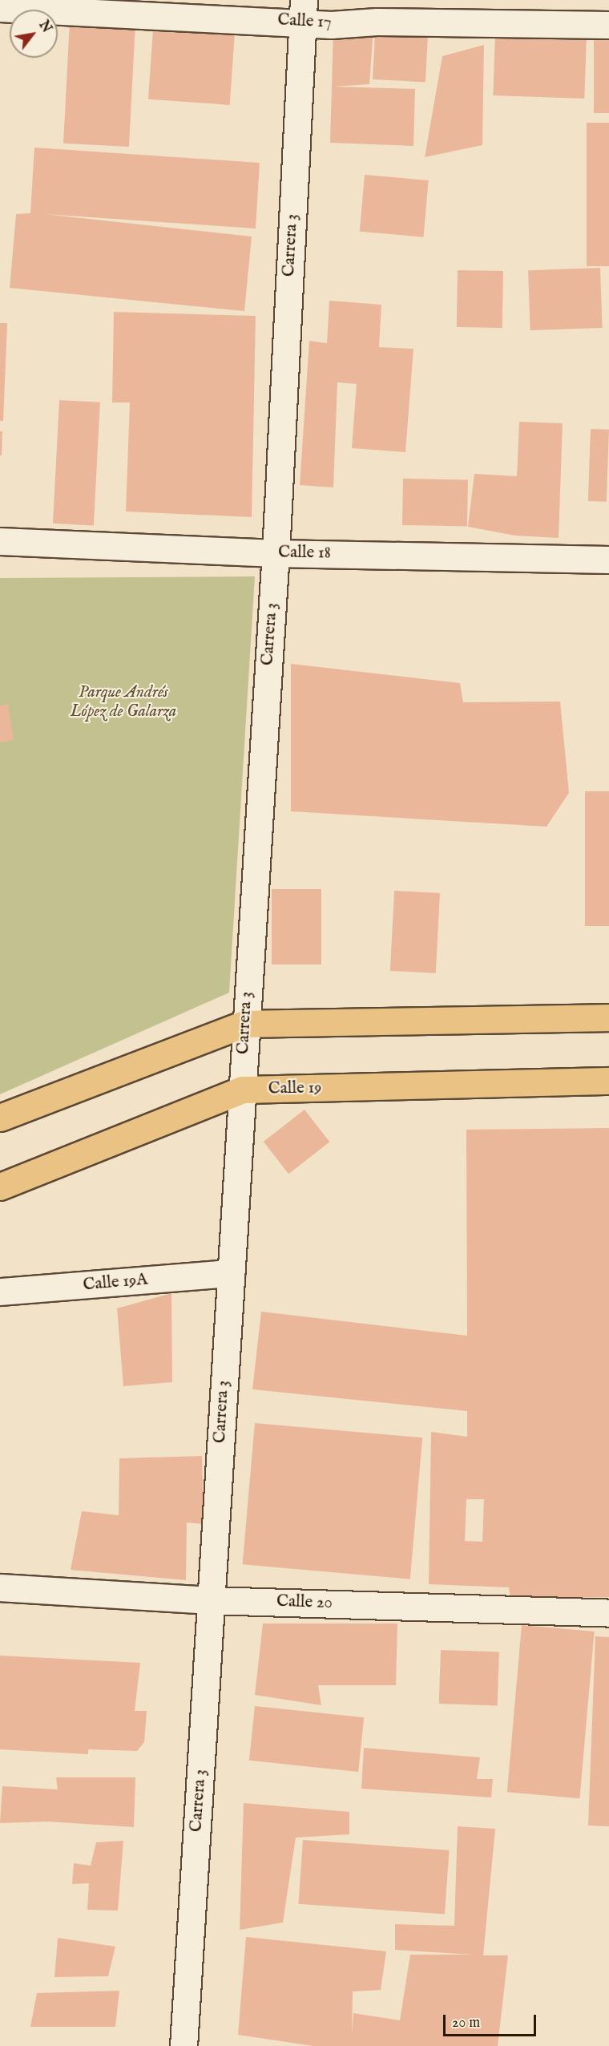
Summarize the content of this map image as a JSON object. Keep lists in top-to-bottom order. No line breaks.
{"streets":{"main road":["Calle 19"],"street":["Calle 17","Carrera 3","Calle 18","Calle 19A","Calle 20"]},"crossings":[["Calle 17","Carrera 3"],["Carrera 3","Calle 18"],["Carrera 3","Calle 19"],["Carrera 3","Calle 19A"],["Carrera 3","Calle 20"]],"parks":["Parque Andrés López de Galarza"],"scale_bar":"20 m","north":"top right"}
